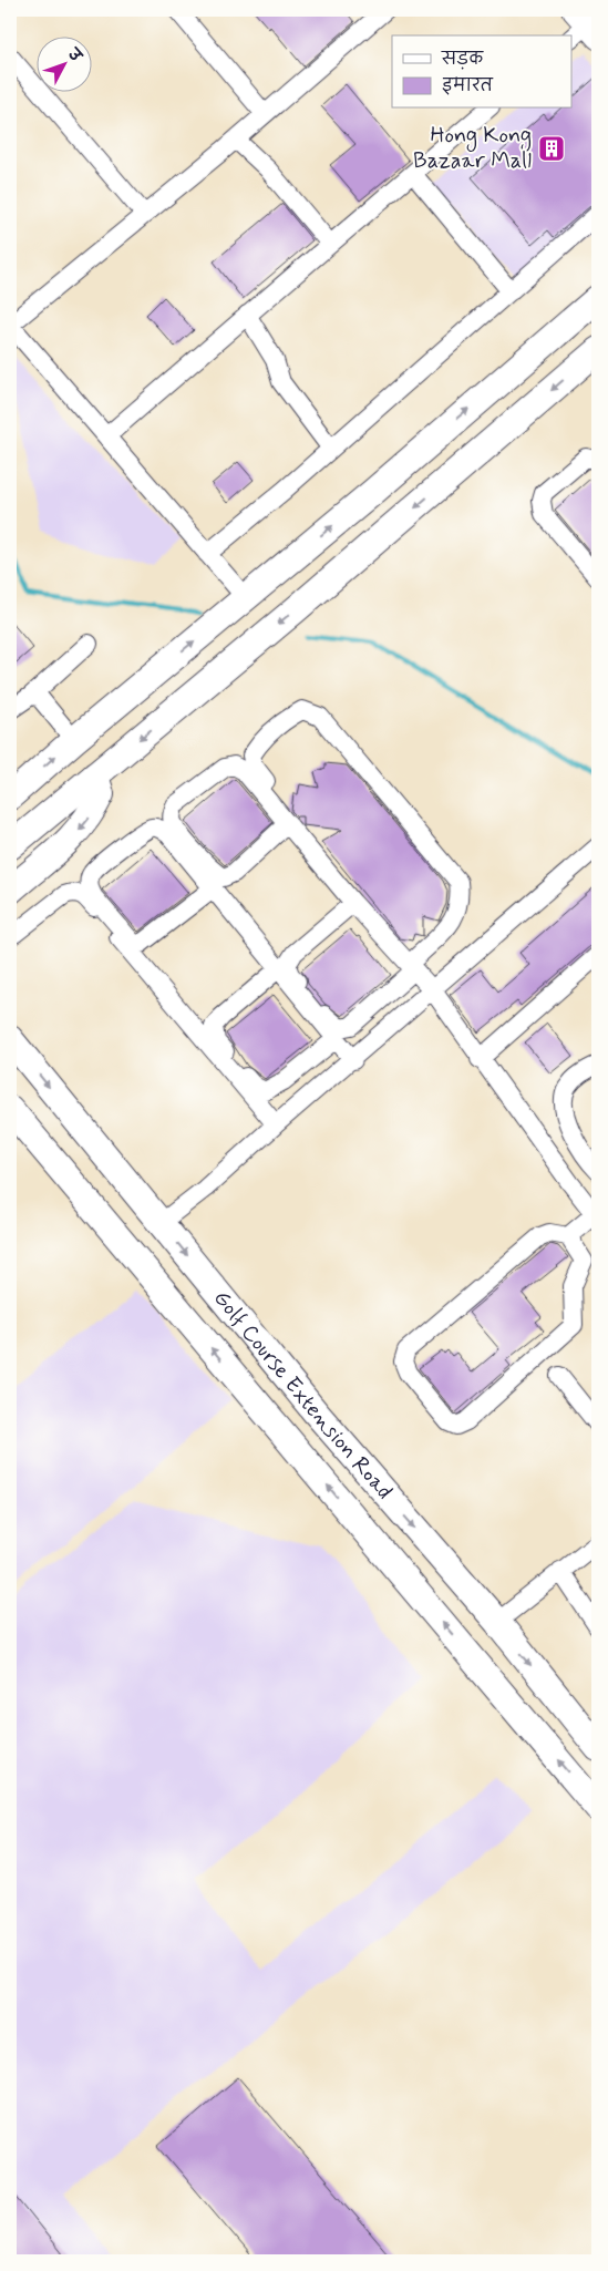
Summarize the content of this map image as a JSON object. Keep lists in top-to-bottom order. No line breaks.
{"streets":{"main road":["Golf Course Extension Road"]},"places":{"building":["Hong Kong Bazaar Mall"]},"legend":["सड़क","इमारत"],"north":"top right"}
